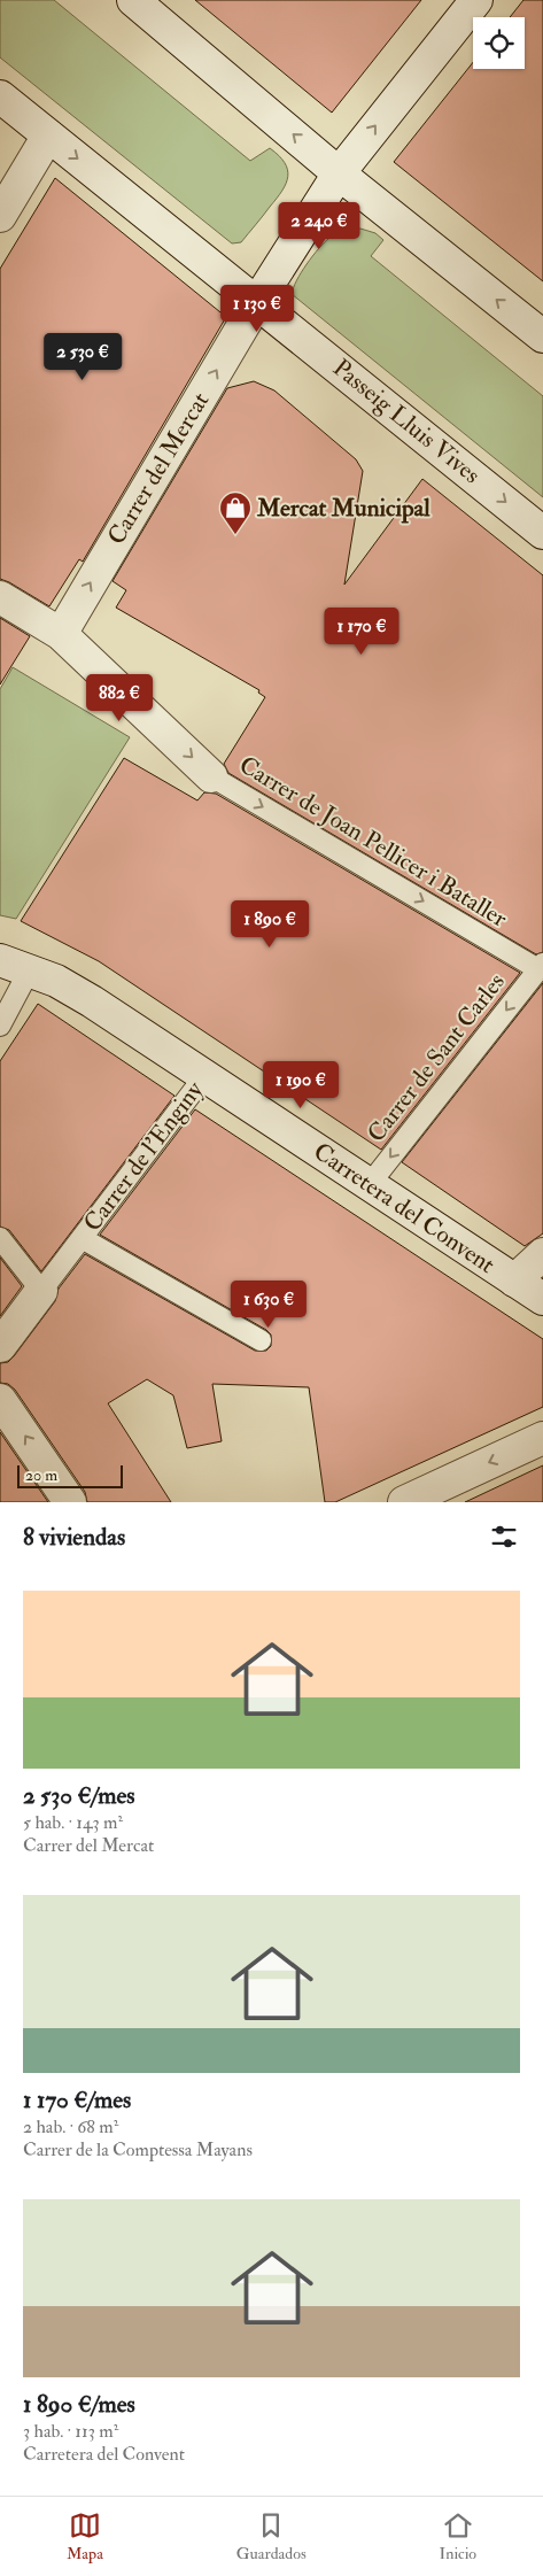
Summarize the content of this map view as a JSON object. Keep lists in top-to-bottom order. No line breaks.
{"streets":{"street":["Passeig Lluis Vives","Carrer del Mercat","Carrer de l'Enginy","Carretera del Convent"],"lane":["Carrer de Joan Pellicer i Bataller","Carrer de Sant Carles"]},"crossings":[["Passeig Lluis Vives","Carrer del Mercat"],["Carrer de Joan Pellicer i Bataller","Carrer de Sant Carles"],["Carrer de Sant Carles","Carretera del Convent"],["Carrer de l'Enginy","Carretera del Convent"]],"one_way":["Carrer del Mercat","Carrer de Joan Pellicer i Bataller","Carrer de Sant Carles"],"places":{"shop":["Mercat Municipal"]},"scale_bar":"20 m","page":{"price":["2 240 €","1 130 €","2 530 €","1 170 €","882 €","1 890 €","1 190 €","1 630 €"],"scale":"20 m","heading":"8 viviendas","list":[{"name":"2 530 €/mes","note":"5 hab. · 143 m² · Carrer del Mercat"},{"name":"1 170 €/mes","note":"2 hab. · 68 m² · Carrer de la Comptessa Mayans"},{"name":"1 890 €/mes","note":"3 hab. · 113 m² · Carretera del Convent"}],"tabs":["Mapa","Guardados","Inicio"]}}
